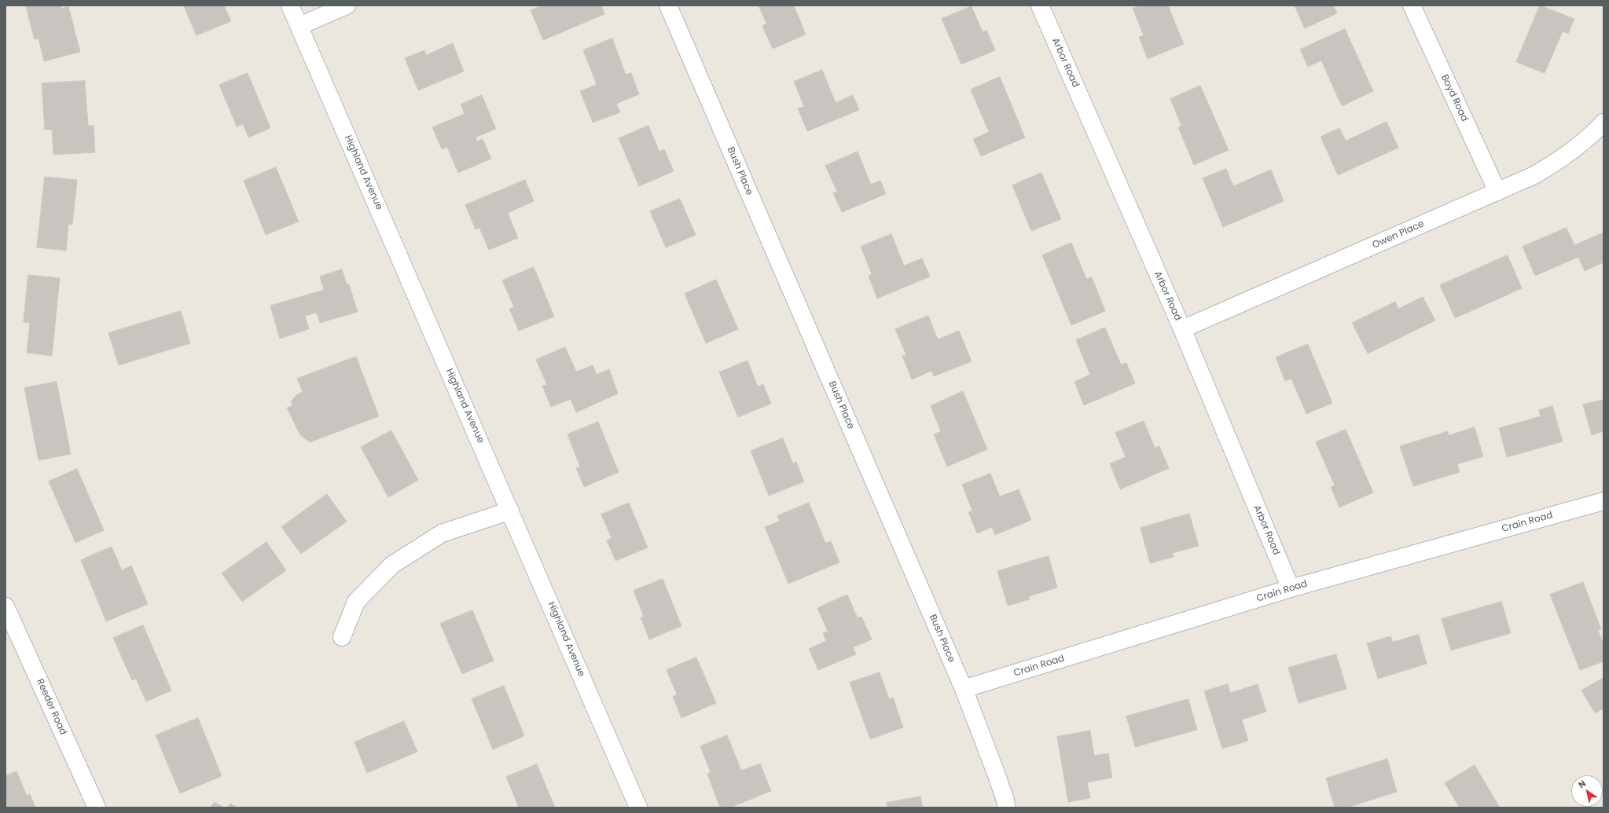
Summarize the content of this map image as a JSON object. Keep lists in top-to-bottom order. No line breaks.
{"streets":{"street":["Arbor Road","Boyd Road","Bush Place","Highland Avenue","Owen Place","Crain Road","Reeder Road"]},"crossings":[["Arbor Road","Owen Place"],["Arbor Road","Crain Road"],["Boyd Road","Owen Place"],["Bush Place","Crain Road"]],"north":"top left"}
